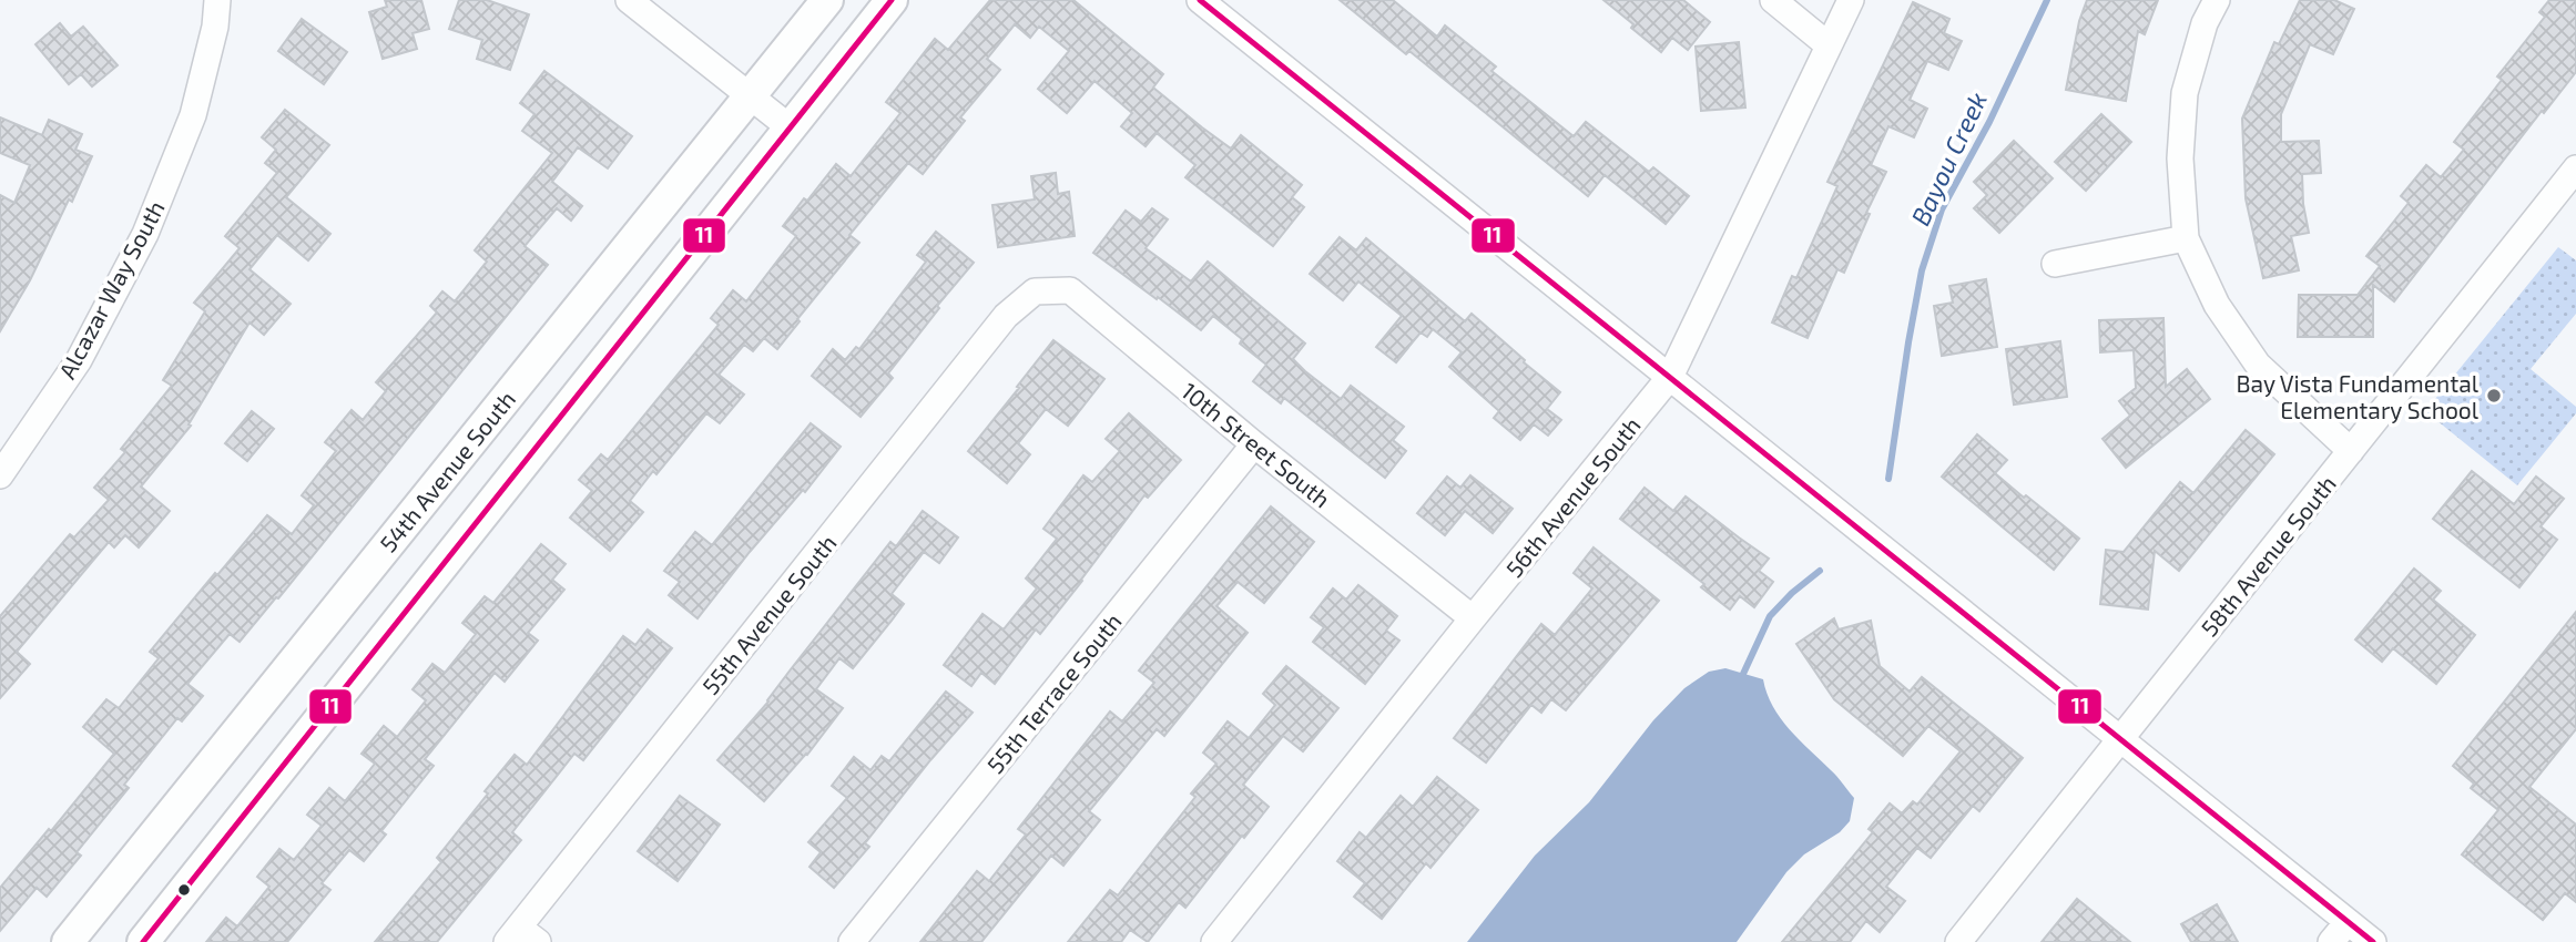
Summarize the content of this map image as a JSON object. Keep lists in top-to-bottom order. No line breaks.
{"streets":{"main road":["54th Avenue South"],"street":["Alcazar Way South","10th Street South","56th Avenue South","58th Avenue South","55th Avenue South","55th Terrace South"]},"crossings":[["10th Street South","56th Avenue South"],["10th Street South","55th Avenue South"],["10th Street South","55th Terrace South"]],"water":["Bayou Creek"],"places":["Bay Vista Fundamental Elementary School"],"lines":["transit line 11"]}
